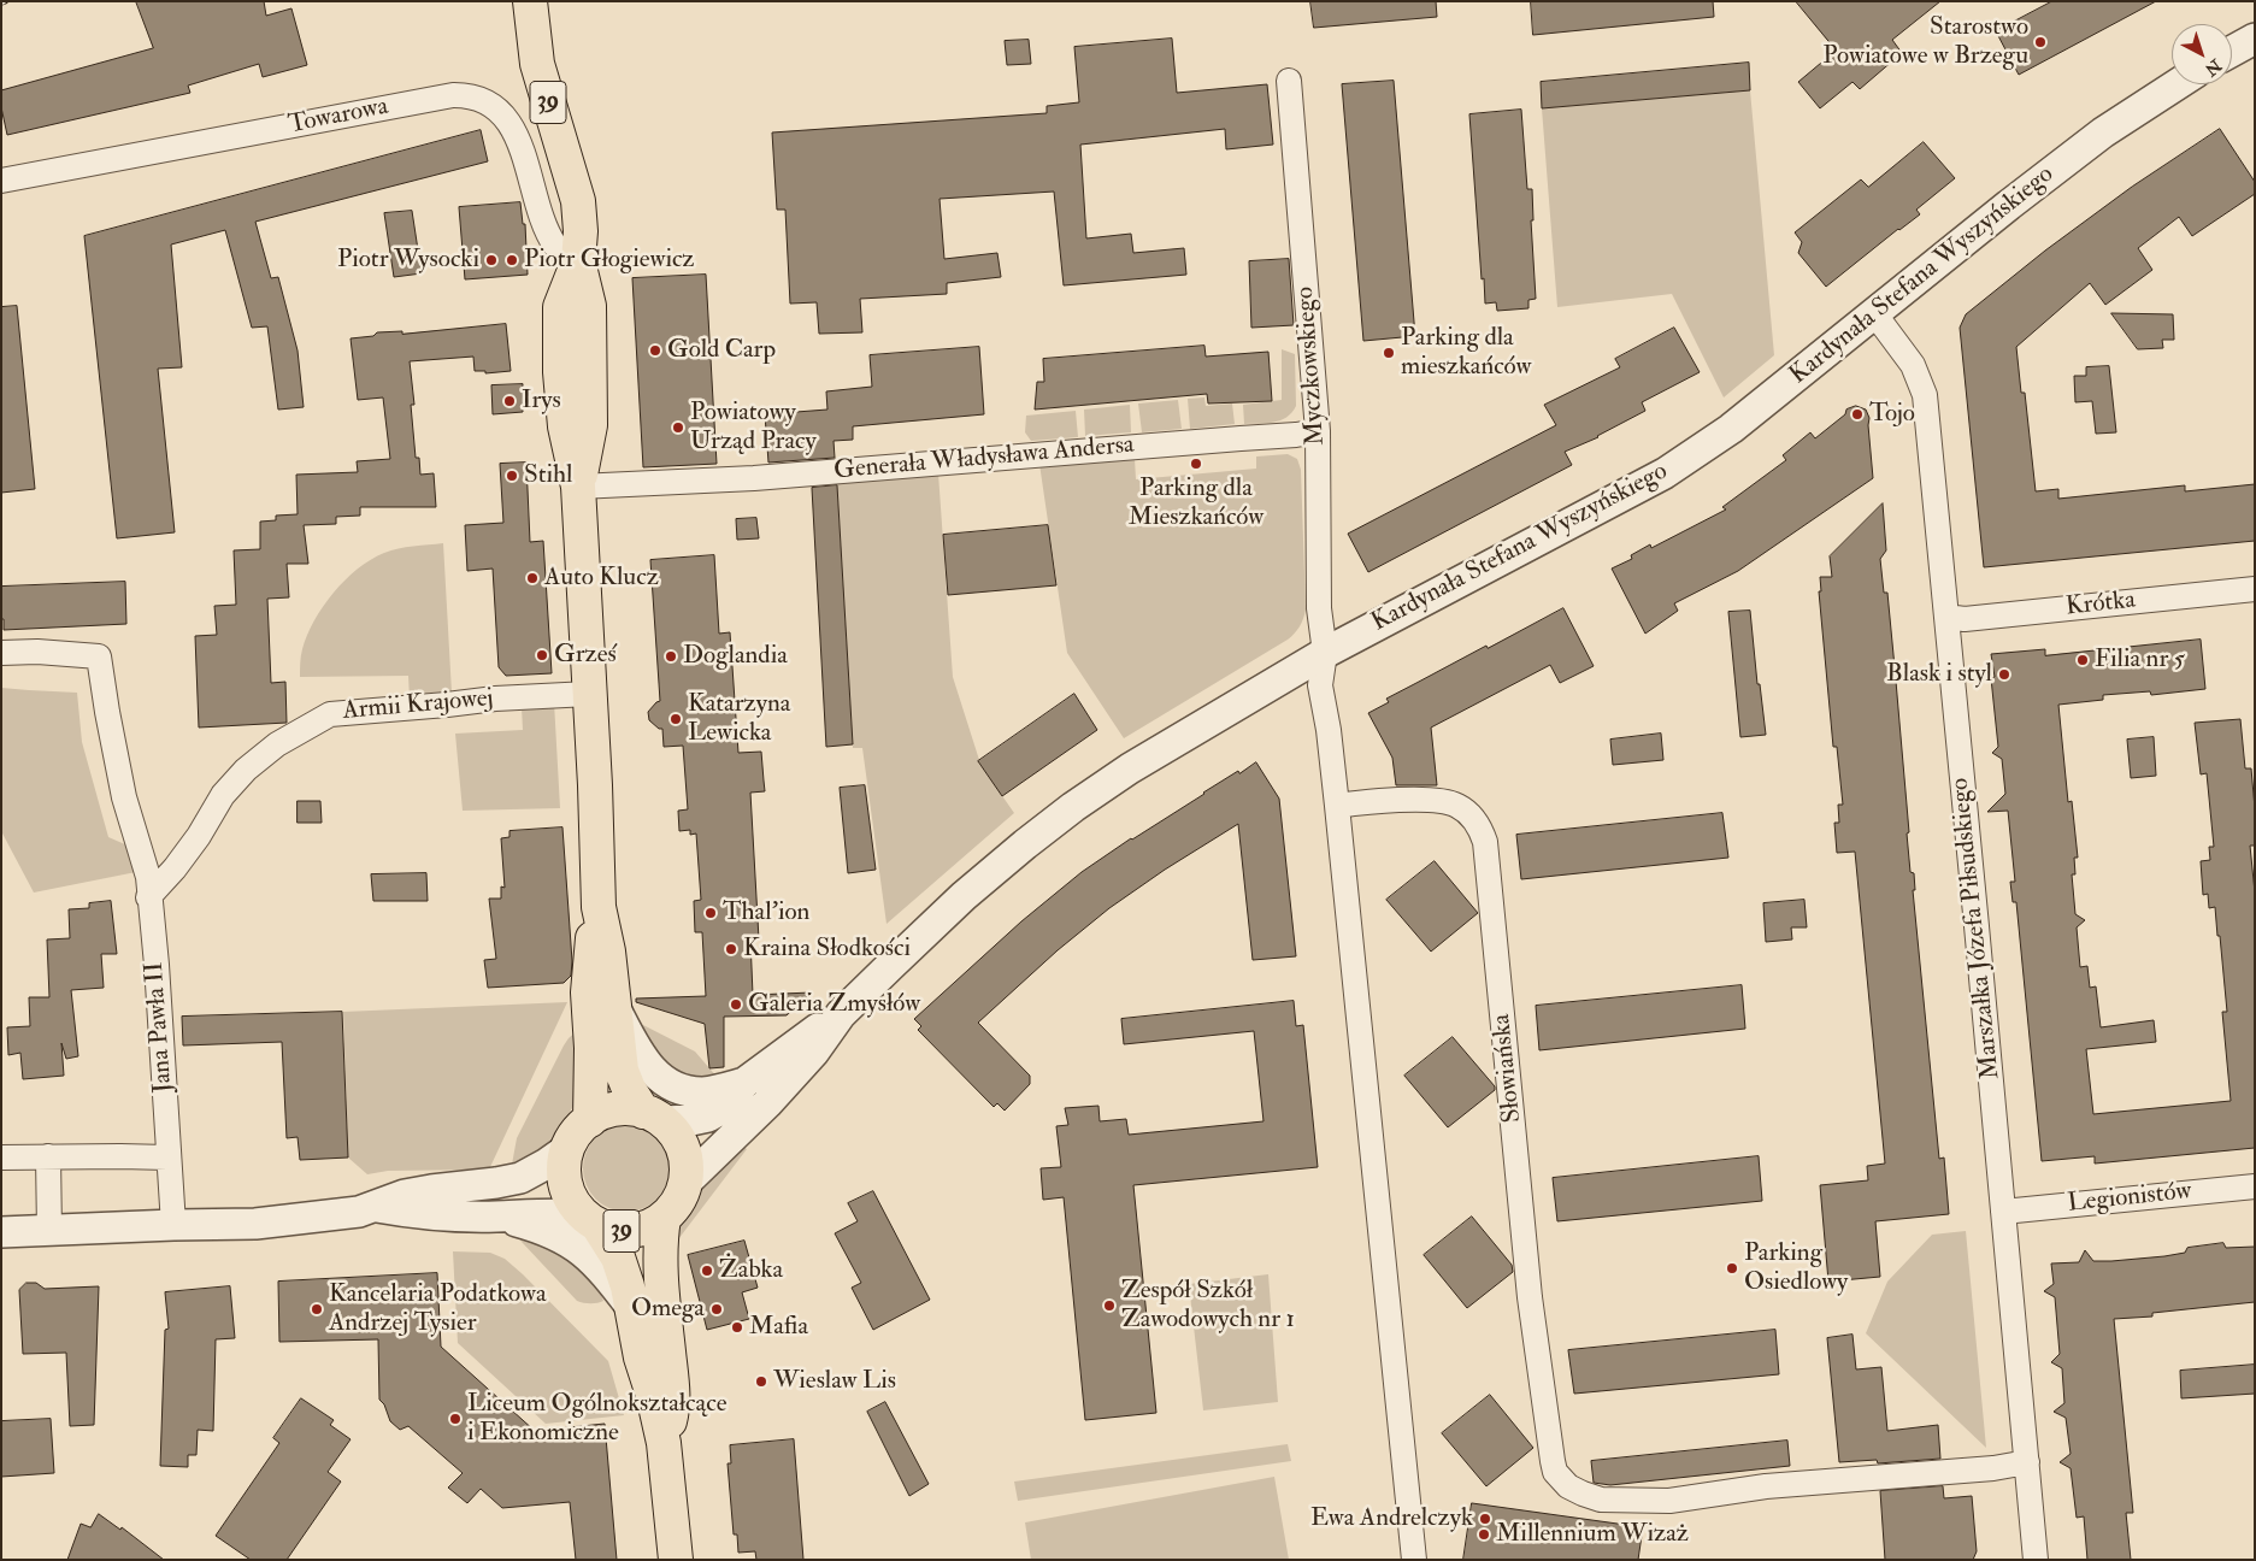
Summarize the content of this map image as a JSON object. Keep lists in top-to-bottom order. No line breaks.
{"streets":{"main road":["39"],"street":["Towarowa","Kardynała Stefana Wyszyńskiego","Myczkowskiego","Generała Władysława Andersa","Krótka","Armii Krajowej","Marszałka Józefa Piłsudskiego","Jana Pawła II","Słowiańska","Legionistów"]},"crossings":[["39","Towarowa"],["39","Kardynała Stefana Wyszyńskiego"],["39","Generała Władysława Andersa"],["39","Armii Krajowej"],["Kardynała Stefana Wyszyńskiego","Myczkowskiego"],["Kardynała Stefana Wyszyńskiego","Marszałka Józefa Piłsudskiego"],["Myczkowskiego","Generała Władysława Andersa"],["Krótka","Marszałka Józefa Piłsudskiego"],["Armii Krajowej","Jana Pawła II"],["Marszałka Józefa Piłsudskiego","Słowiańska"],["Marszałka Józefa Piłsudskiego","Legionistów"]],"places":["Starostwo Powiatowe w Brzegu","Piotr Wysocki","Piotr Głogiewicz","Gold Carp","Parking dla mieszkańców","Irys","Tojo","Powiatowy Urząd Pracy","Parking dla Mieszkańców","Stihl","Auto Klucz","Grześ","Doglandia","Filia nr 5","Blask i styl","Katarzyna Lewicka","Thal'ion","Kraina Słodkości","Galeria Zmysłów","Parking Osiedlowy","Żabka","Zespół Szkół Zawodowych nr 1","Kancelaria Podatkowa Andrzej Tysier","Omega","Mafia","Wieslaw Lis","Liceum Ogólnokształcące i Ekonomiczne","Ewa Andrelczyk","Millennium Wizaż"],"north":"bottom right"}
